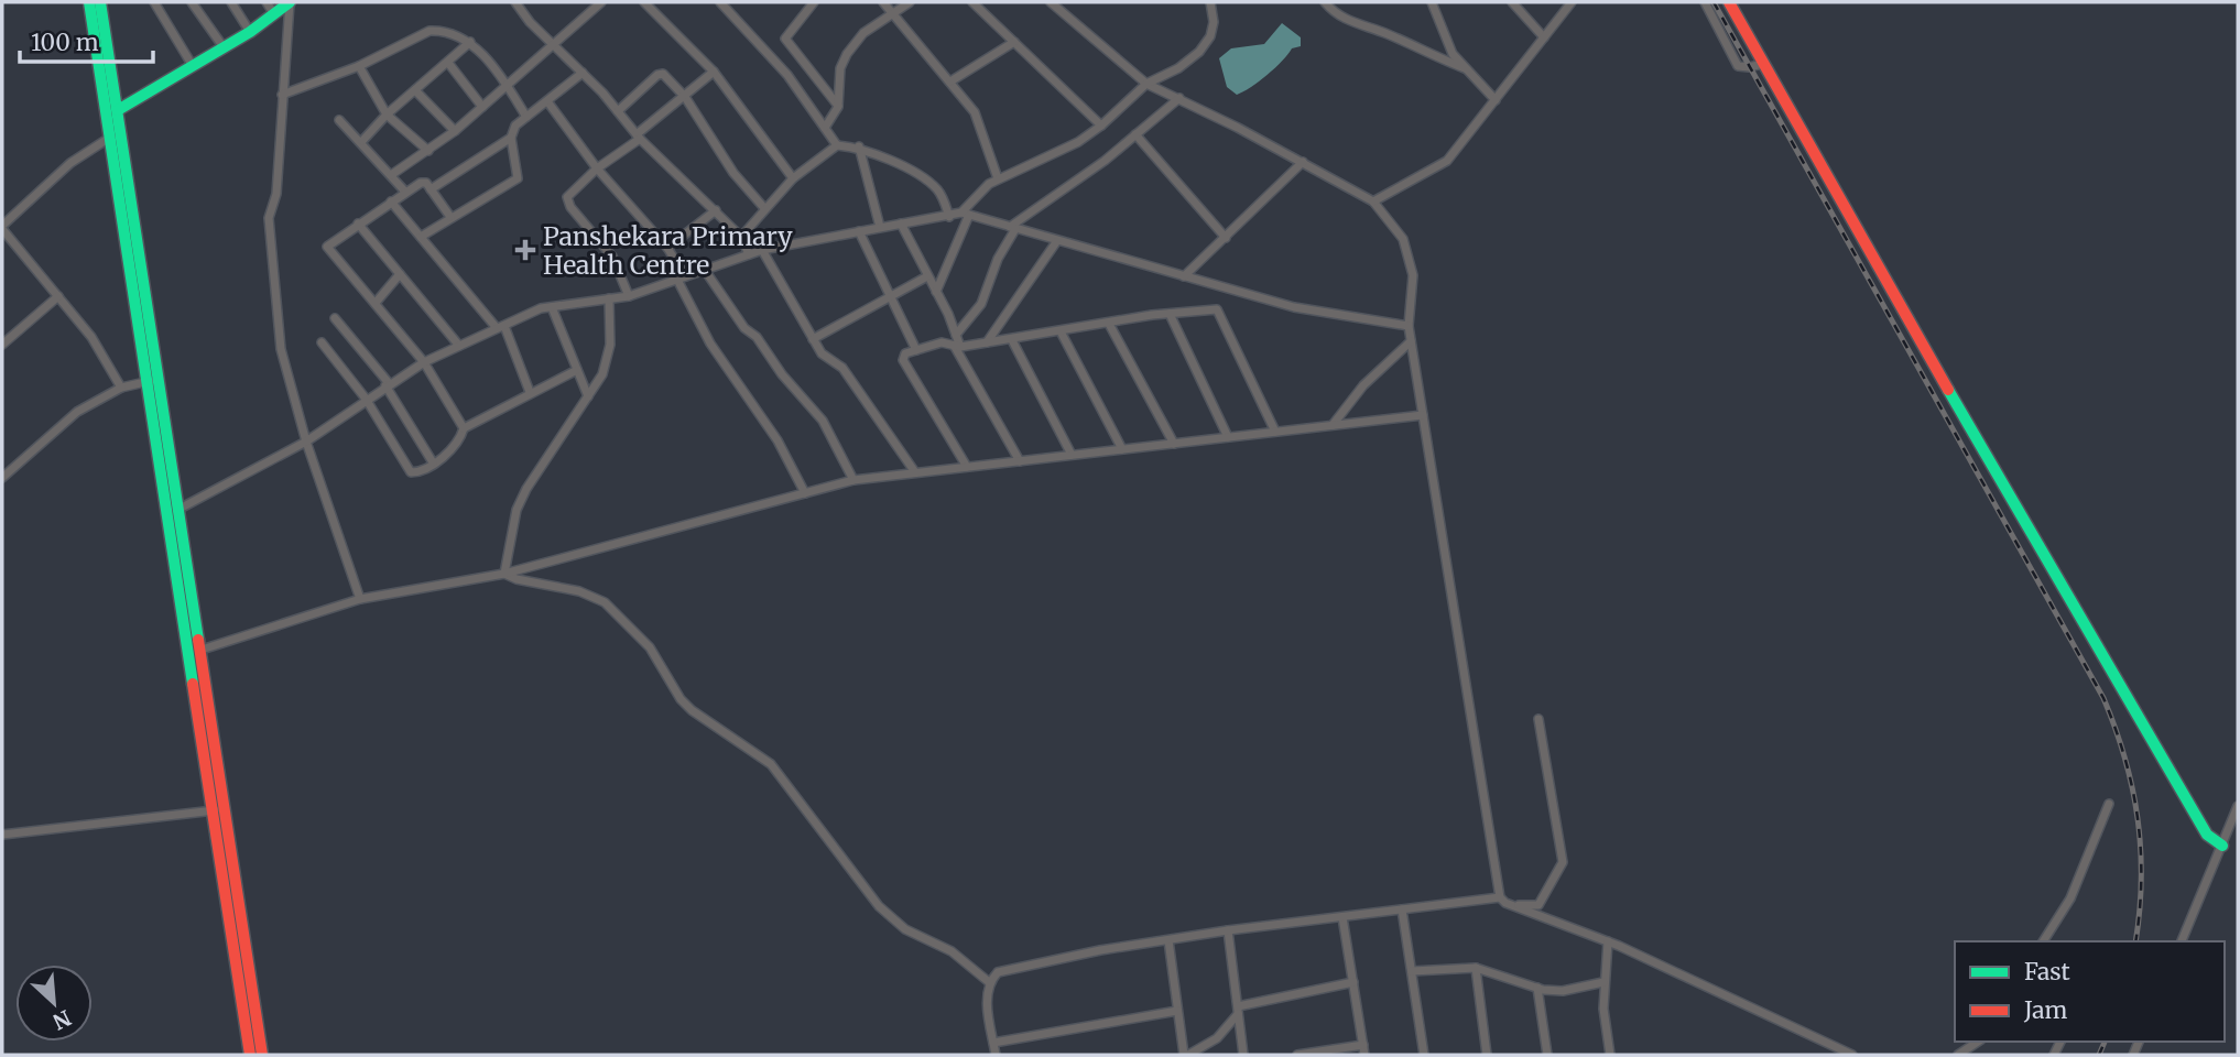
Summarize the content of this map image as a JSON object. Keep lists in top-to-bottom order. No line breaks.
{"places":{"health":["Panshekara Primary Health Centre"]},"legend":["Fast","Jam"],"scale_bar":"100 m","north":"bottom right"}
